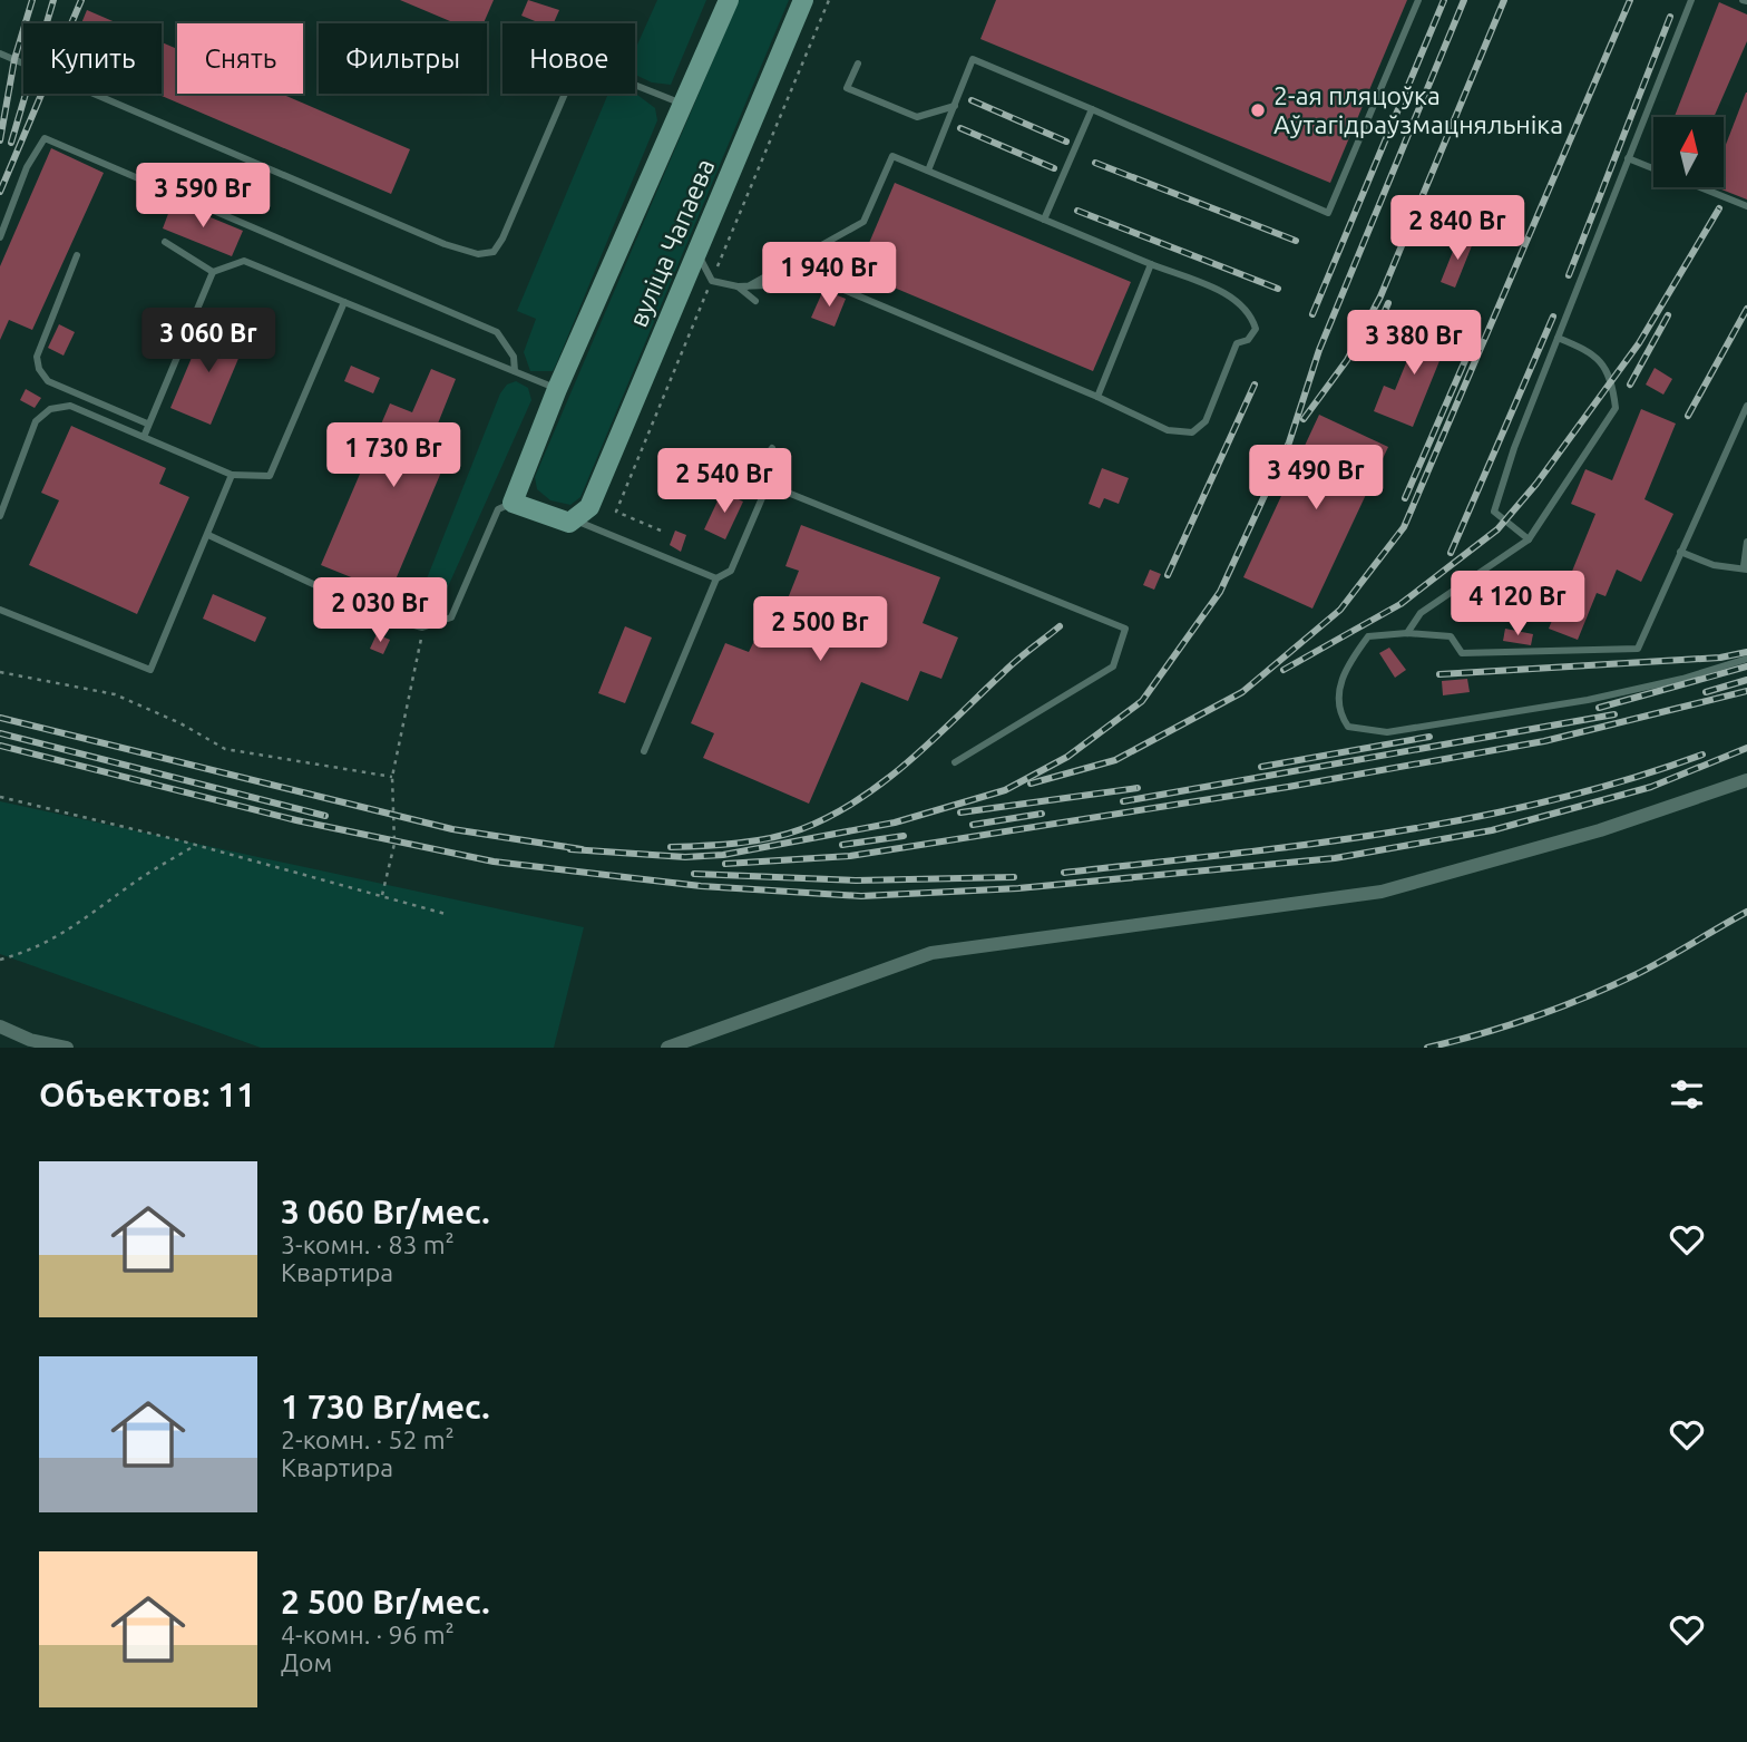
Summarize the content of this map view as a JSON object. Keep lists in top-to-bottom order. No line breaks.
{"streets":{"street":["вуліца Чапаева"]},"places":["2-ая пляцоўка Аўтагідраўзмацняльніка"],"north":"top","page":{"chip":["Купить","Снять","Фильтры","Новое"],"price":["3 590 Br","2 840 Br","1 940 Br","3 060 Br","3 380 Br","1 730 Br","3 490 Br","2 540 Br","4 120 Br","2 030 Br","2 500 Br"],"heading":"Объектов: 11","list":[{"name":"3 060 Br/мес.","note":"3-комн. · 83 m² · Квартира"},{"name":"1 730 Br/мес.","note":"2-комн. · 52 m² · Квартира"},{"name":"2 500 Br/мес.","note":"4-комн. · 96 m² · Дом"}]}}
